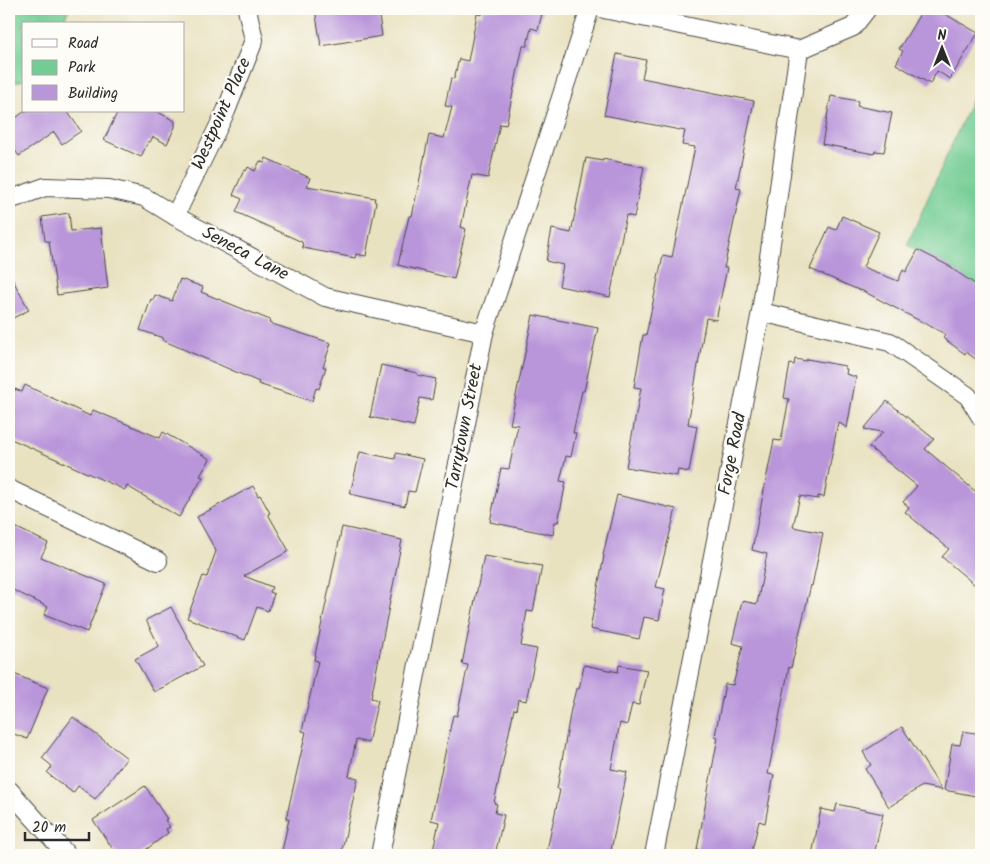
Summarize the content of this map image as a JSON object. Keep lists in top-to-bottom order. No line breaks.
{"streets":{"street":["Westpoint Place","Seneca Lane","Tarrytown Street","Forge Road"]},"crossings":[["Westpoint Place","Seneca Lane"],["Seneca Lane","Tarrytown Street"]],"legend":["Road","Park","Building"],"scale_bar":"20 m","north":"top"}
